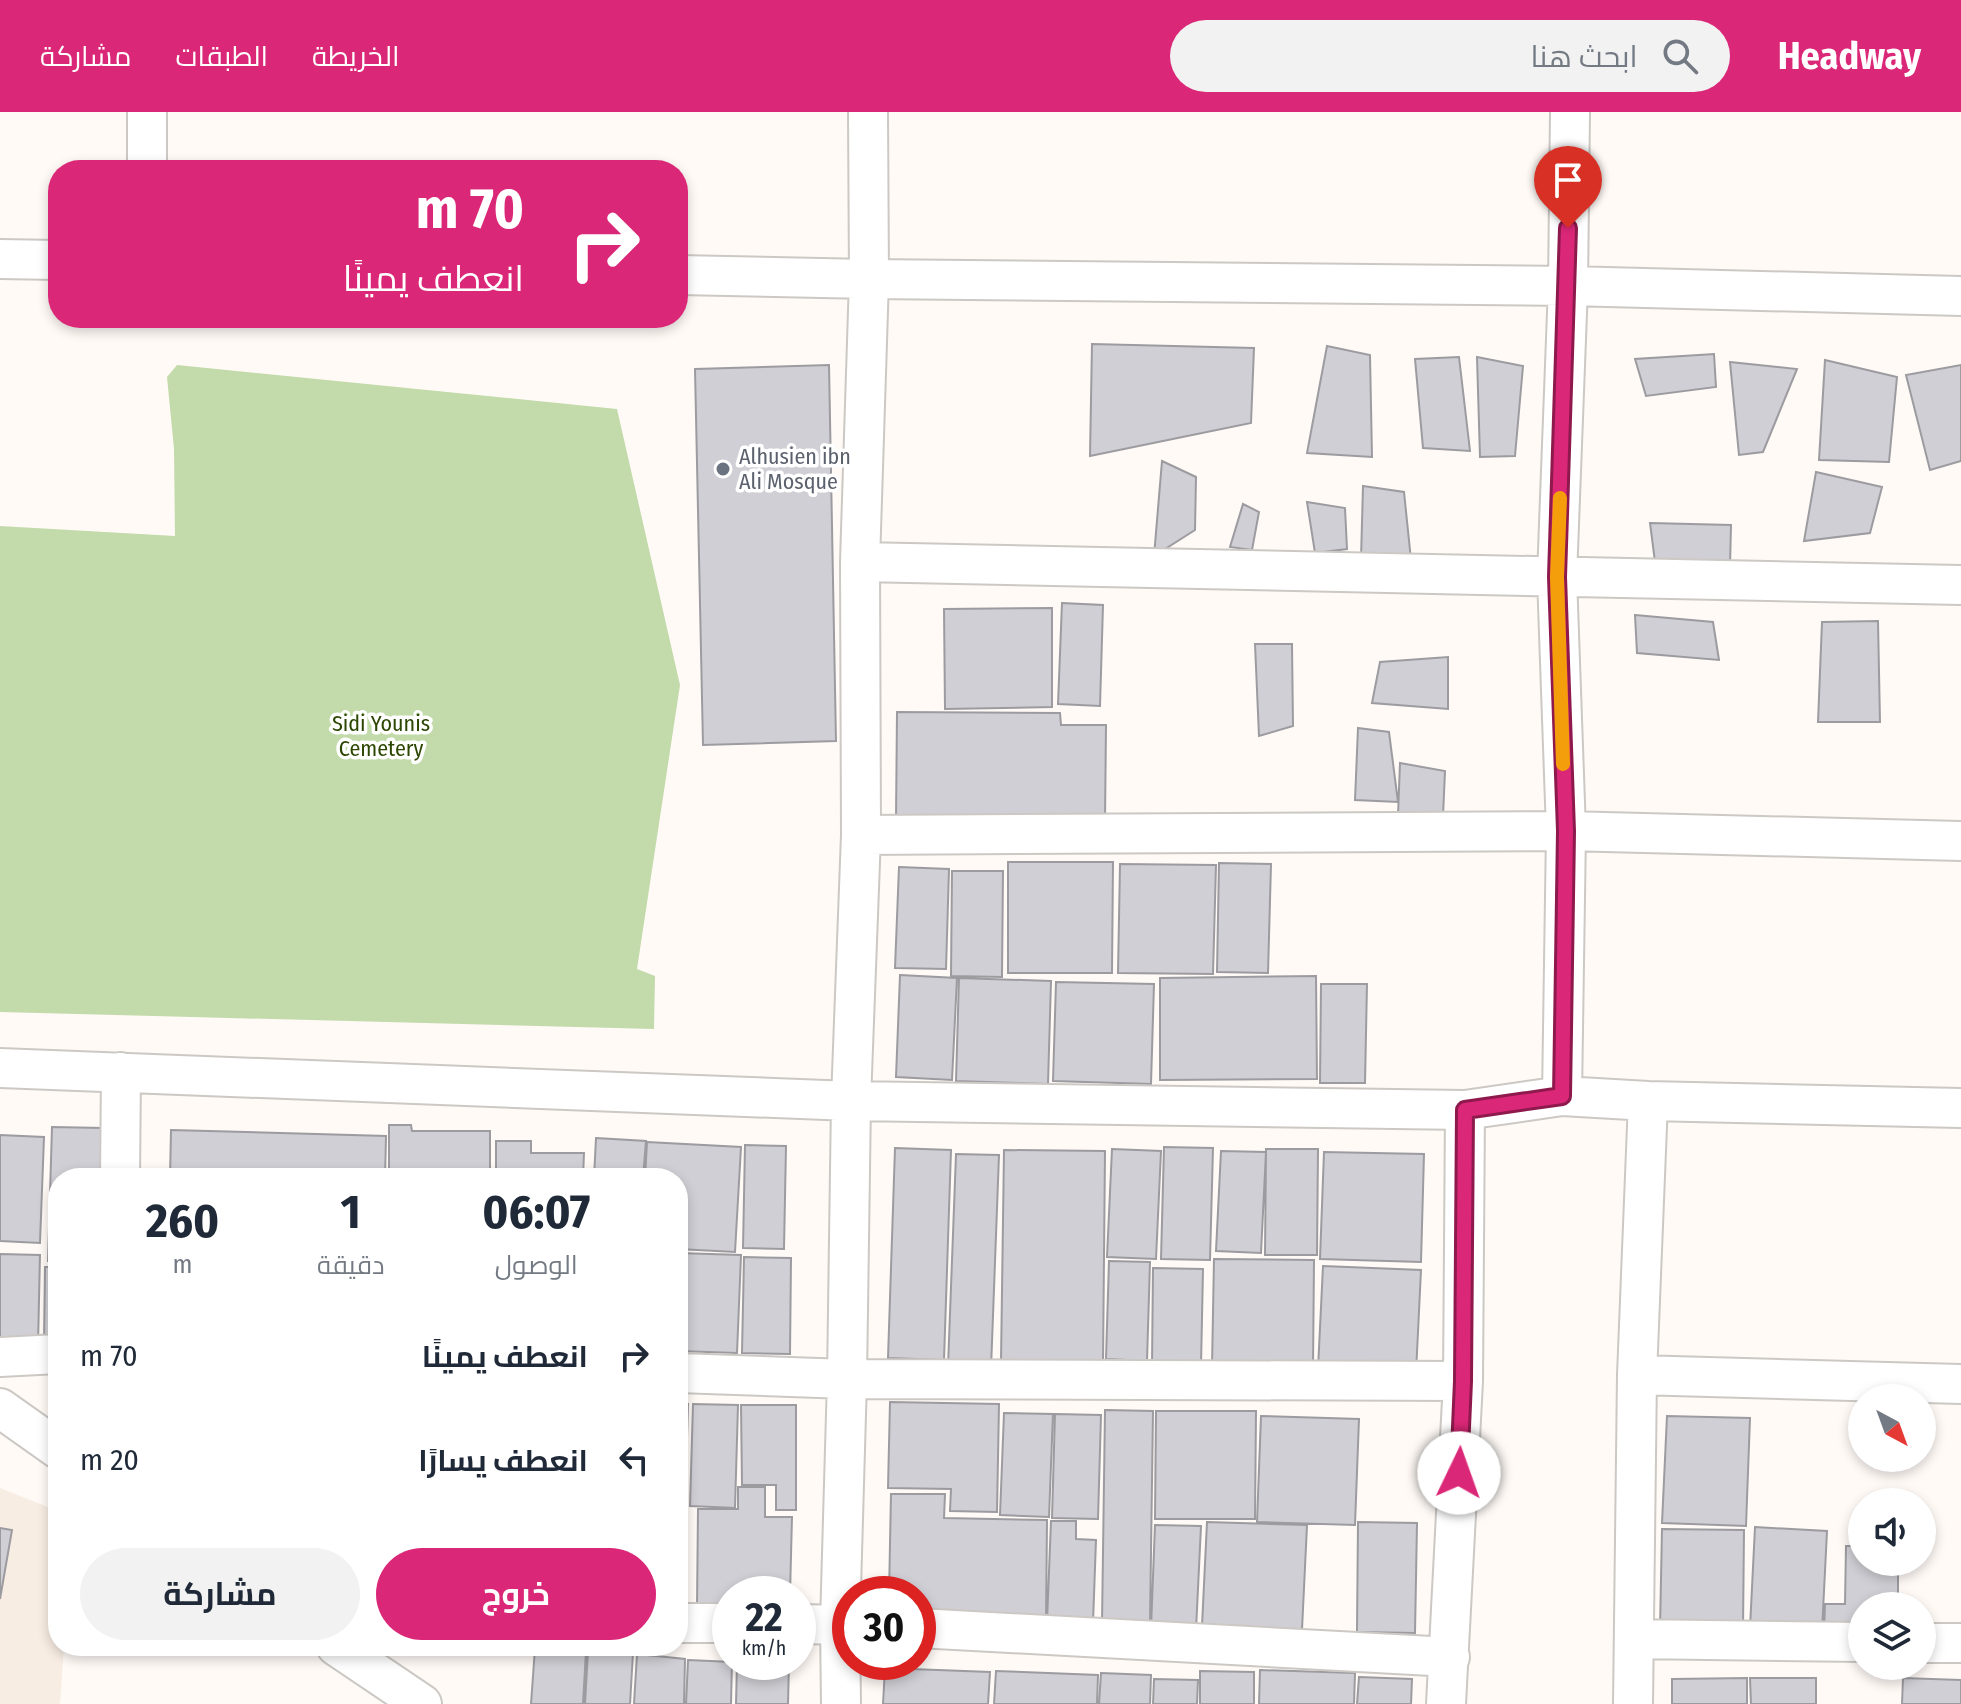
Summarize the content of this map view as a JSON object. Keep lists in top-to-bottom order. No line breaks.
{"parks":["Sidi Younis Cemetery"],"places":["Alhusien ibn Ali Mosque"],"north":"bottom right","page":{"header":"Headway","search":"ابحث هنا","nav":["الخريطة","الطبقات","مشاركة"],"turn":["70 m","انعطف يمينًا"],"eta":["06:07","الوصول","1","دقيقة","260","m"],"list":[{"name":"انعطف يمينًا","value":"70 m"},{"name":"انعطف يسارًا","value":"20 m"}],"buttons":["خروج","مشاركة"],"speed":"22 km/h","limit":"30"}}
